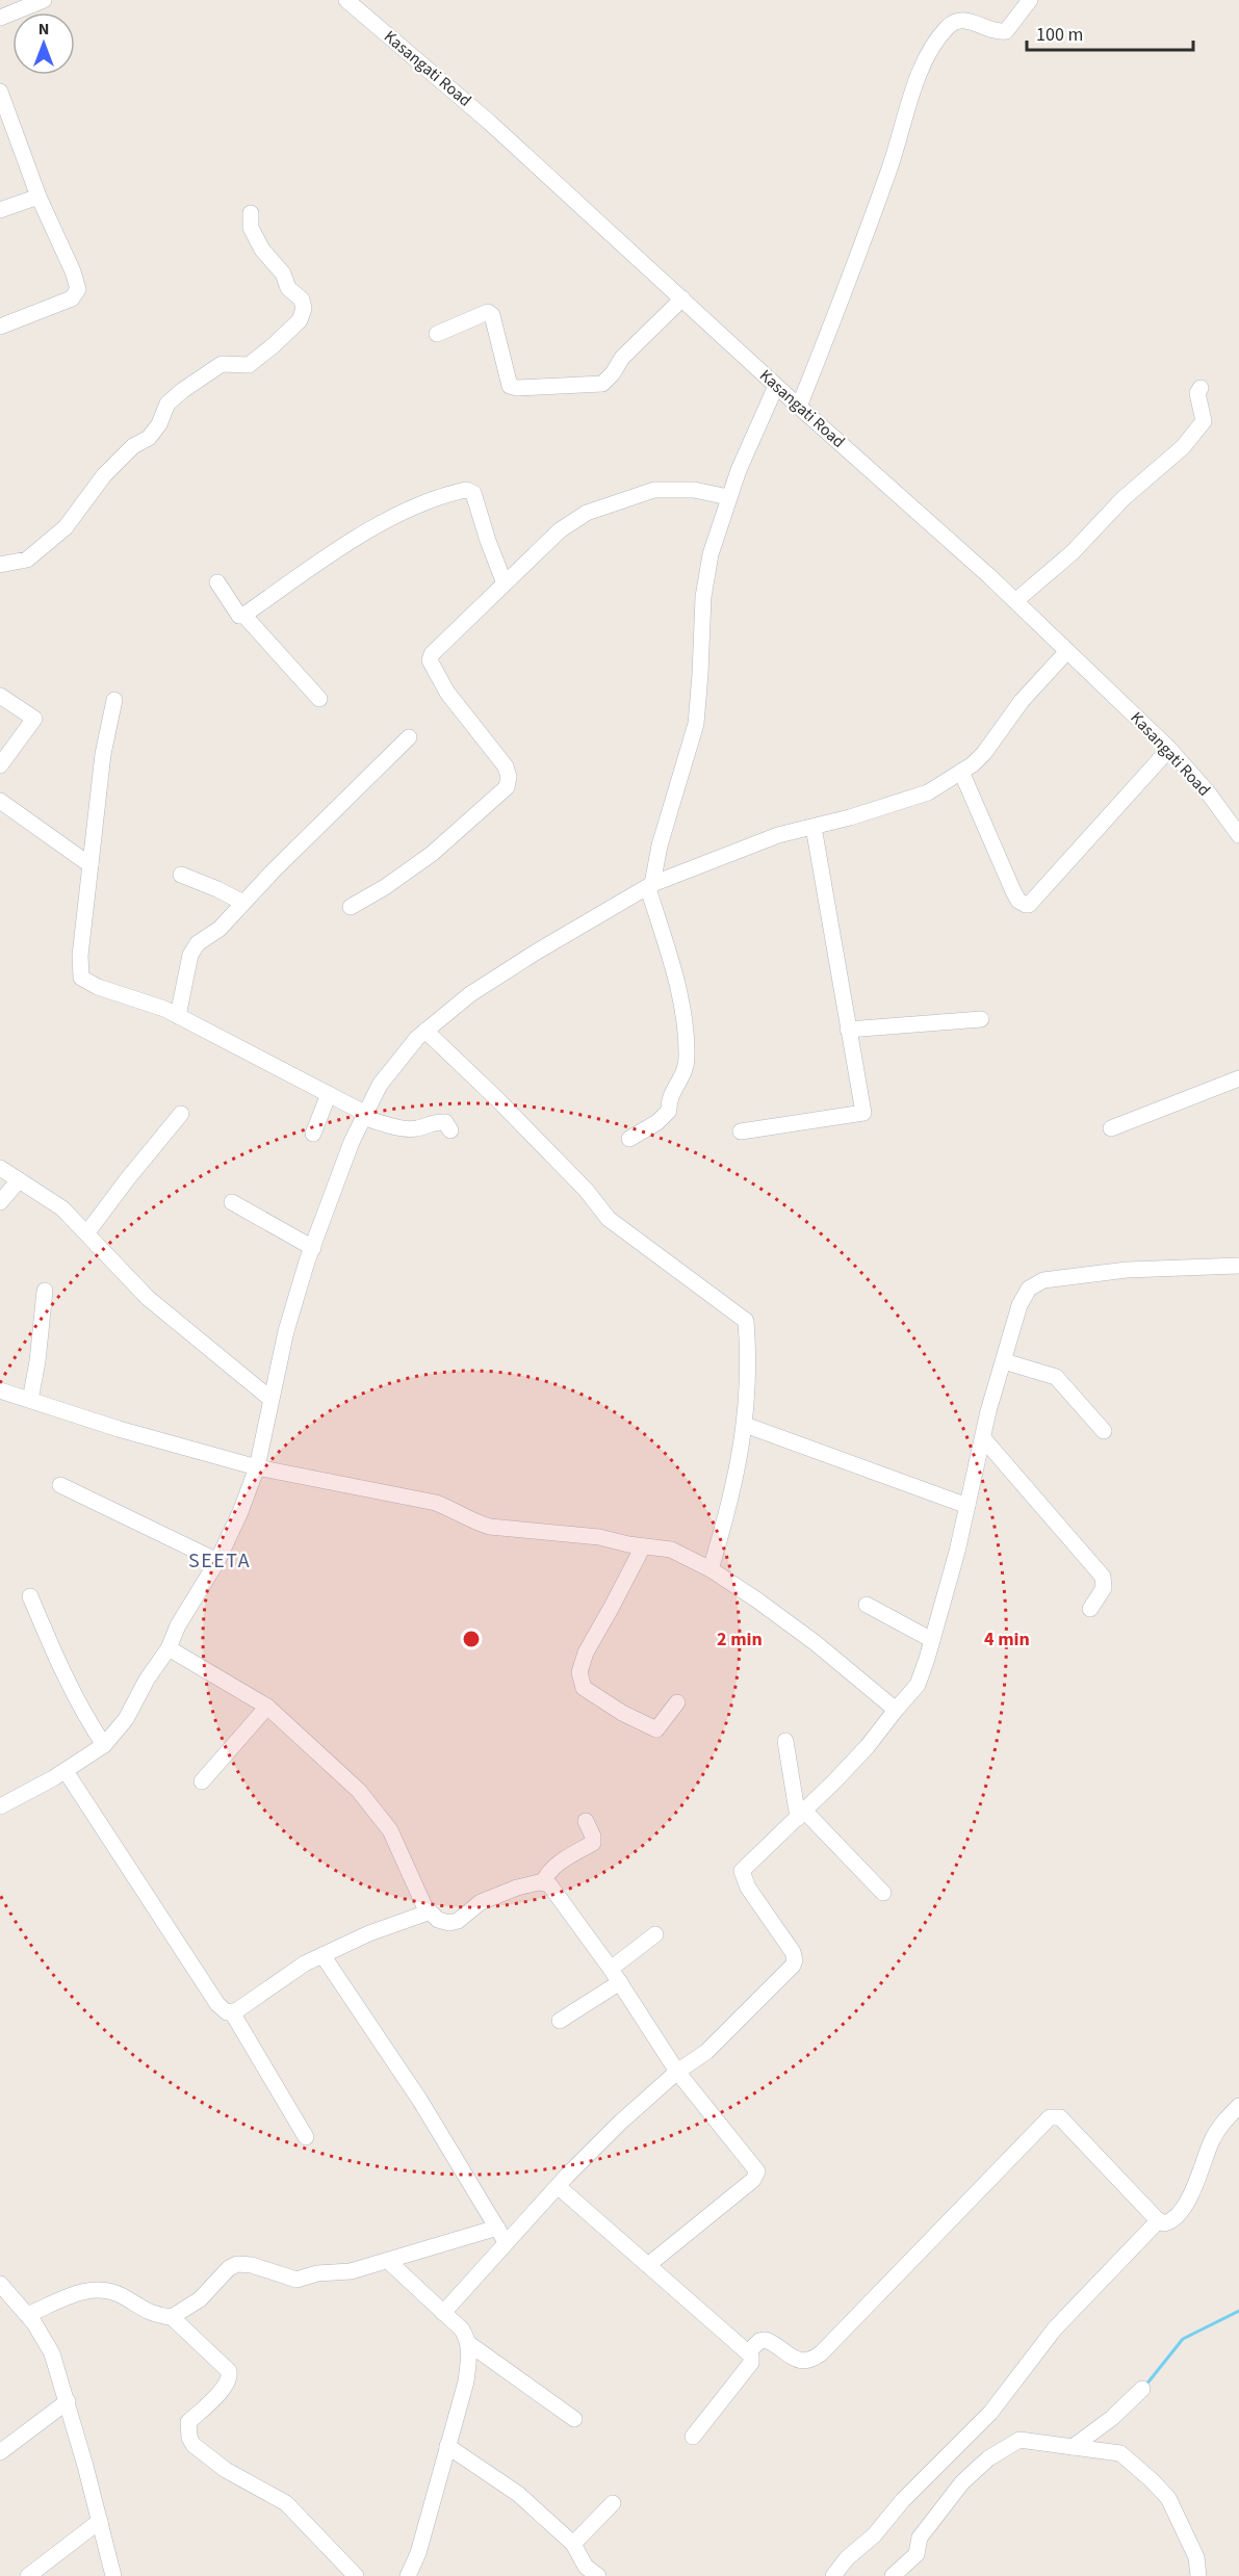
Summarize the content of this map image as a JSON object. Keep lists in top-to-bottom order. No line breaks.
{"streets":{"street":["Kasangati Road"]},"districts":["SEETA"],"scale_bar":"100 m","north":"top","rings":["2 min","4 min"]}
